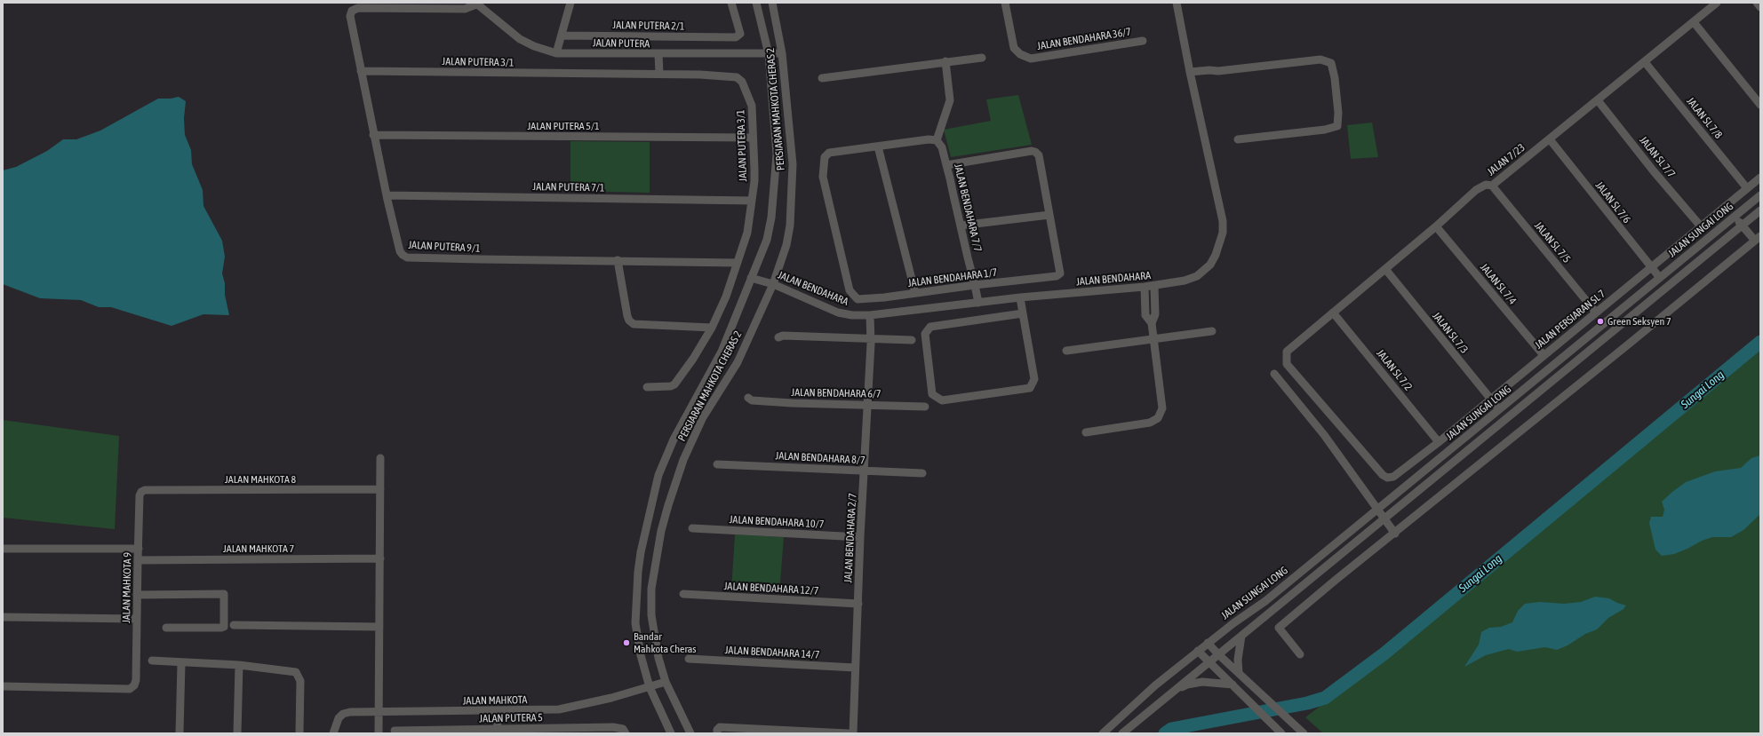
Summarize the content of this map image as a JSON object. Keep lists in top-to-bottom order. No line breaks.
{"streets":{"street":["JALAN PUTERA 2/1","JALAN BENDAHARA 36/7","JALAN PUTERA","JALAN PUTERA 3/1","PERSIARAN MAHKOTA CHERAS 2","JALAN SL 7/8","JALAN PUTERA 5/1","JALAN SL 7/7","JALAN 7/23","JALAN PUTERA 7/1","JALAN SL 7/6","JALAN BENDAHARA 7/7","JALAN SUNGAI LONG","JALAN SL 7/5","JALAN PUTERA 9/1","JALAN BENDAHARA 1/7","JALAN BENDAHARA","JALAN SL 7/4","JALAN PERSIARAN SL 7","JALAN SL 7/3","JALAN SL 7/2","JALAN BENDAHARA 6/7","JALAN BENDAHARA 8/7","JALAN MAHKOTA 8","JALAN BENDAHARA 10/7","JALAN BENDAHARA 2/7","JALAN MAHKOTA 7","JALAN MAHKOTA 9","JALAN BENDAHARA 12/7","JALAN BENDAHARA 14/7","JALAN MAHKOTA","JALAN PUTERA 5"]},"crossings":[["JALAN PUTERA","PERSIARAN MAHKOTA CHERAS 2"],["JALAN PUTERA","JALAN PUTERA 9/1"],["JALAN PUTERA 3/1","JALAN PUTERA 5/1"],["JALAN PUTERA 3/1","JALAN PUTERA 7/1"],["JALAN PUTERA 3/1","JALAN PUTERA 9/1"],["PERSIARAN MAHKOTA CHERAS 2","JALAN BENDAHARA"],["PERSIARAN MAHKOTA CHERAS 2","JALAN MAHKOTA"],["JALAN SL 7/8","JALAN 7/23"],["JALAN SL 7/8","JALAN PERSIARAN SL 7"],["JALAN PUTERA 5/1","JALAN PUTERA 9/1"],["JALAN SL 7/7","JALAN 7/23"],["JALAN SL 7/7","JALAN PERSIARAN SL 7"],["JALAN 7/23","JALAN SL 7/6"],["JALAN 7/23","JALAN SL 7/5"],["JALAN 7/23","JALAN SL 7/4"],["JALAN 7/23","JALAN PERSIARAN SL 7"],["JALAN 7/23","JALAN SL 7/3"],["JALAN 7/23","JALAN SL 7/2"],["JALAN PUTERA 7/1","JALAN PUTERA 9/1"],["JALAN SL 7/6","JALAN SUNGAI LONG"],["JALAN SL 7/6","JALAN PERSIARAN SL 7"],["JALAN BENDAHARA 7/7","JALAN BENDAHARA 1/7"],["JALAN BENDAHARA 7/7","JALAN BENDAHARA"],["JALAN SUNGAI LONG","JALAN SL 7/3"],["JALAN SL 7/5","JALAN PERSIARAN SL 7"],["JALAN BENDAHARA","JALAN BENDAHARA 2/7"],["JALAN SL 7/4","JALAN PERSIARAN SL 7"],["JALAN PERSIARAN SL 7","JALAN SL 7/3"],["JALAN PERSIARAN SL 7","JALAN SL 7/2"],["JALAN BENDAHARA 6/7","JALAN BENDAHARA 2/7"],["JALAN BENDAHARA 8/7","JALAN BENDAHARA 2/7"],["JALAN MAHKOTA 8","JALAN MAHKOTA 9"],["JALAN BENDAHARA 10/7","JALAN BENDAHARA 2/7"],["JALAN BENDAHARA 2/7","JALAN BENDAHARA 12/7"],["JALAN BENDAHARA 2/7","JALAN BENDAHARA 14/7"],["JALAN MAHKOTA 7","JALAN MAHKOTA 9"]],"water":["Sungai Long"],"places":["Green Seksyen 7","Bandar Mahkota Cheras"]}
